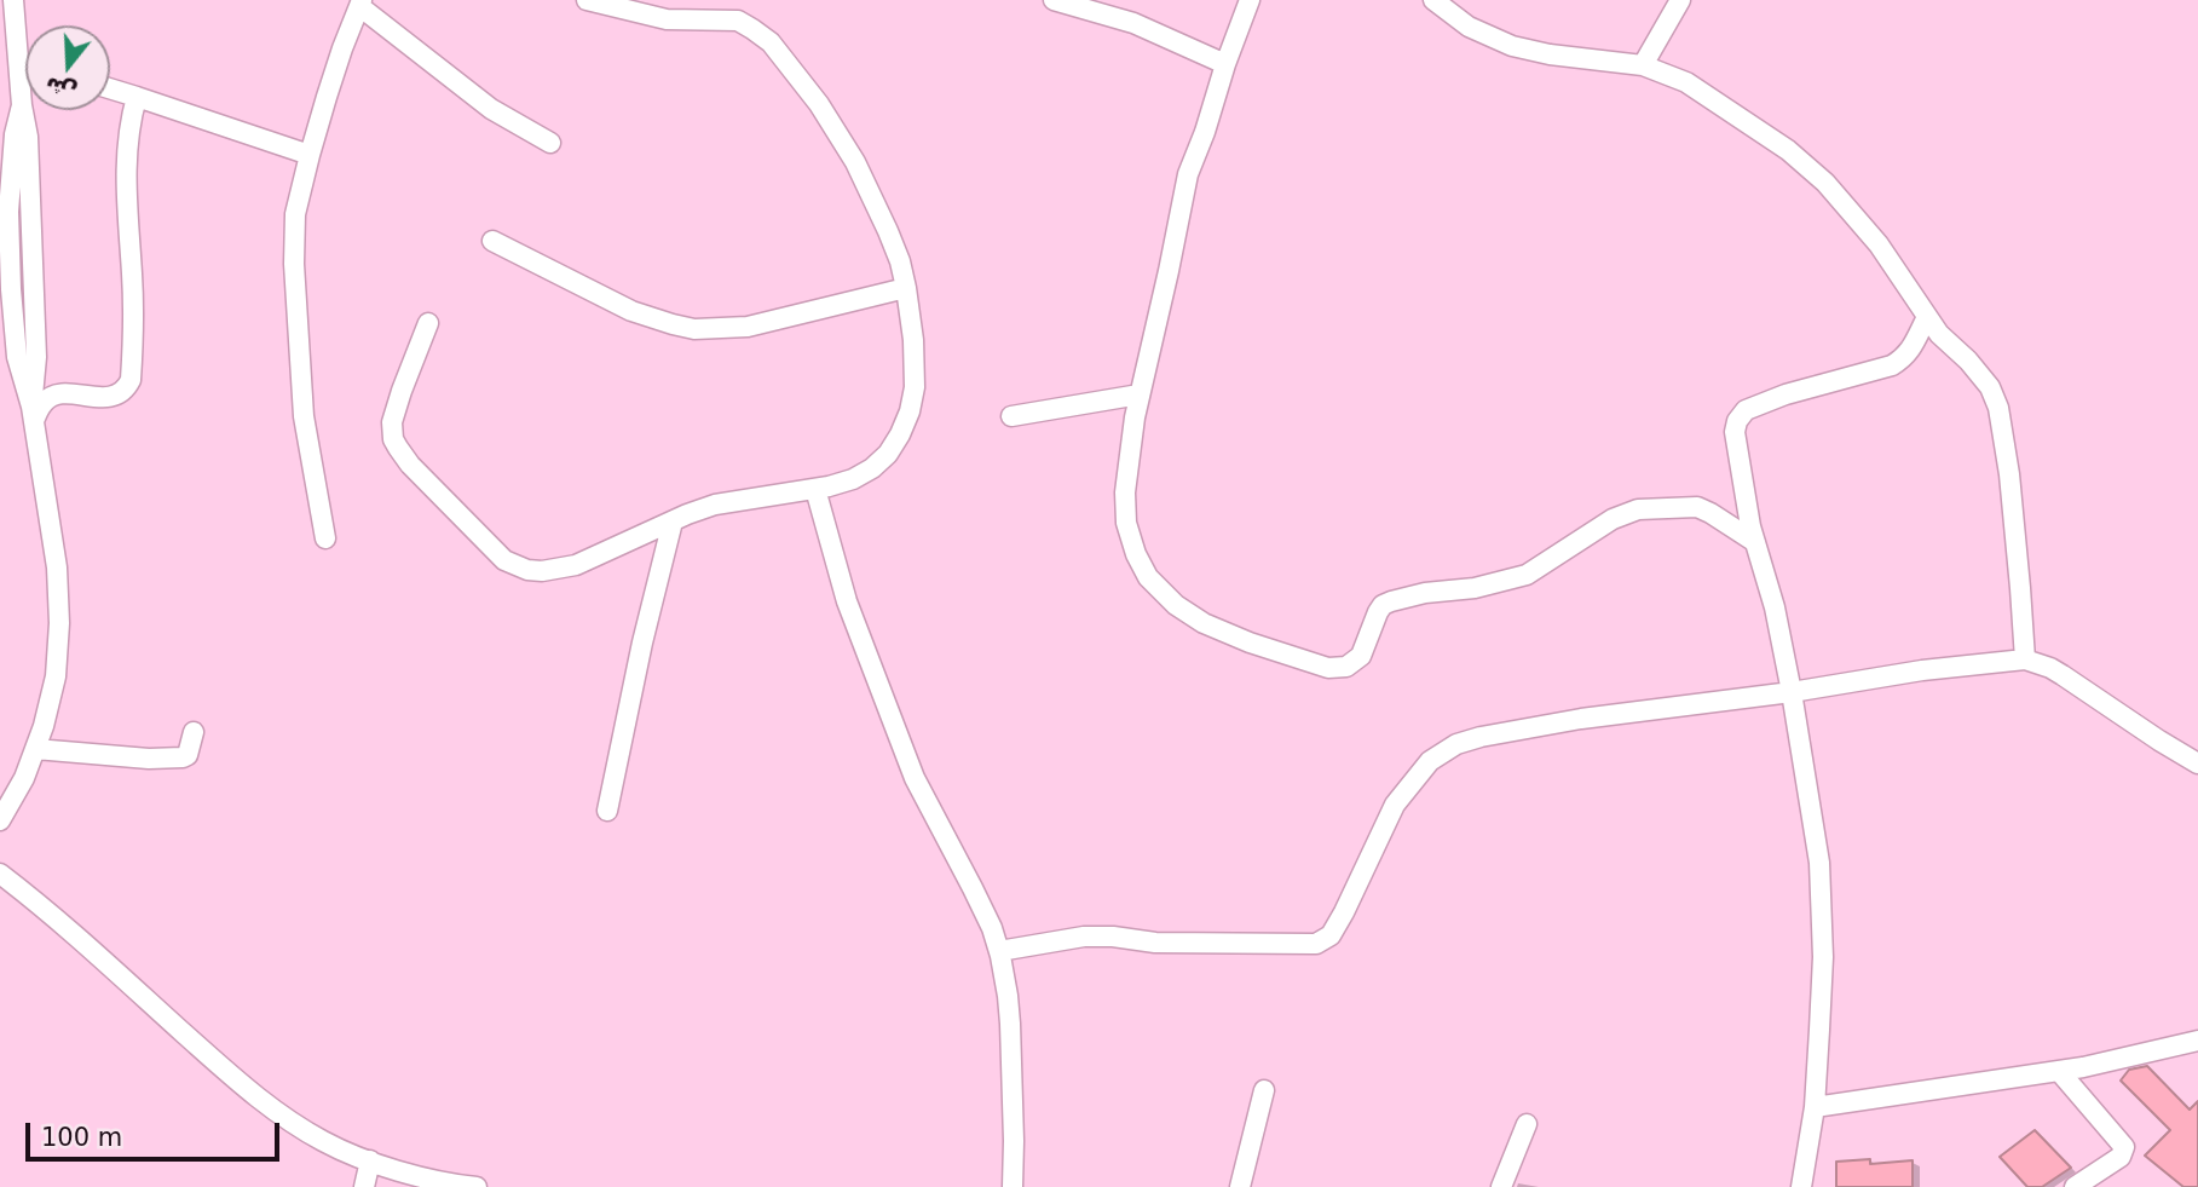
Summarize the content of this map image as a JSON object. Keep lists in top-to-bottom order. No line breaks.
{"scale_bar":"100 m","north":"bottom"}
